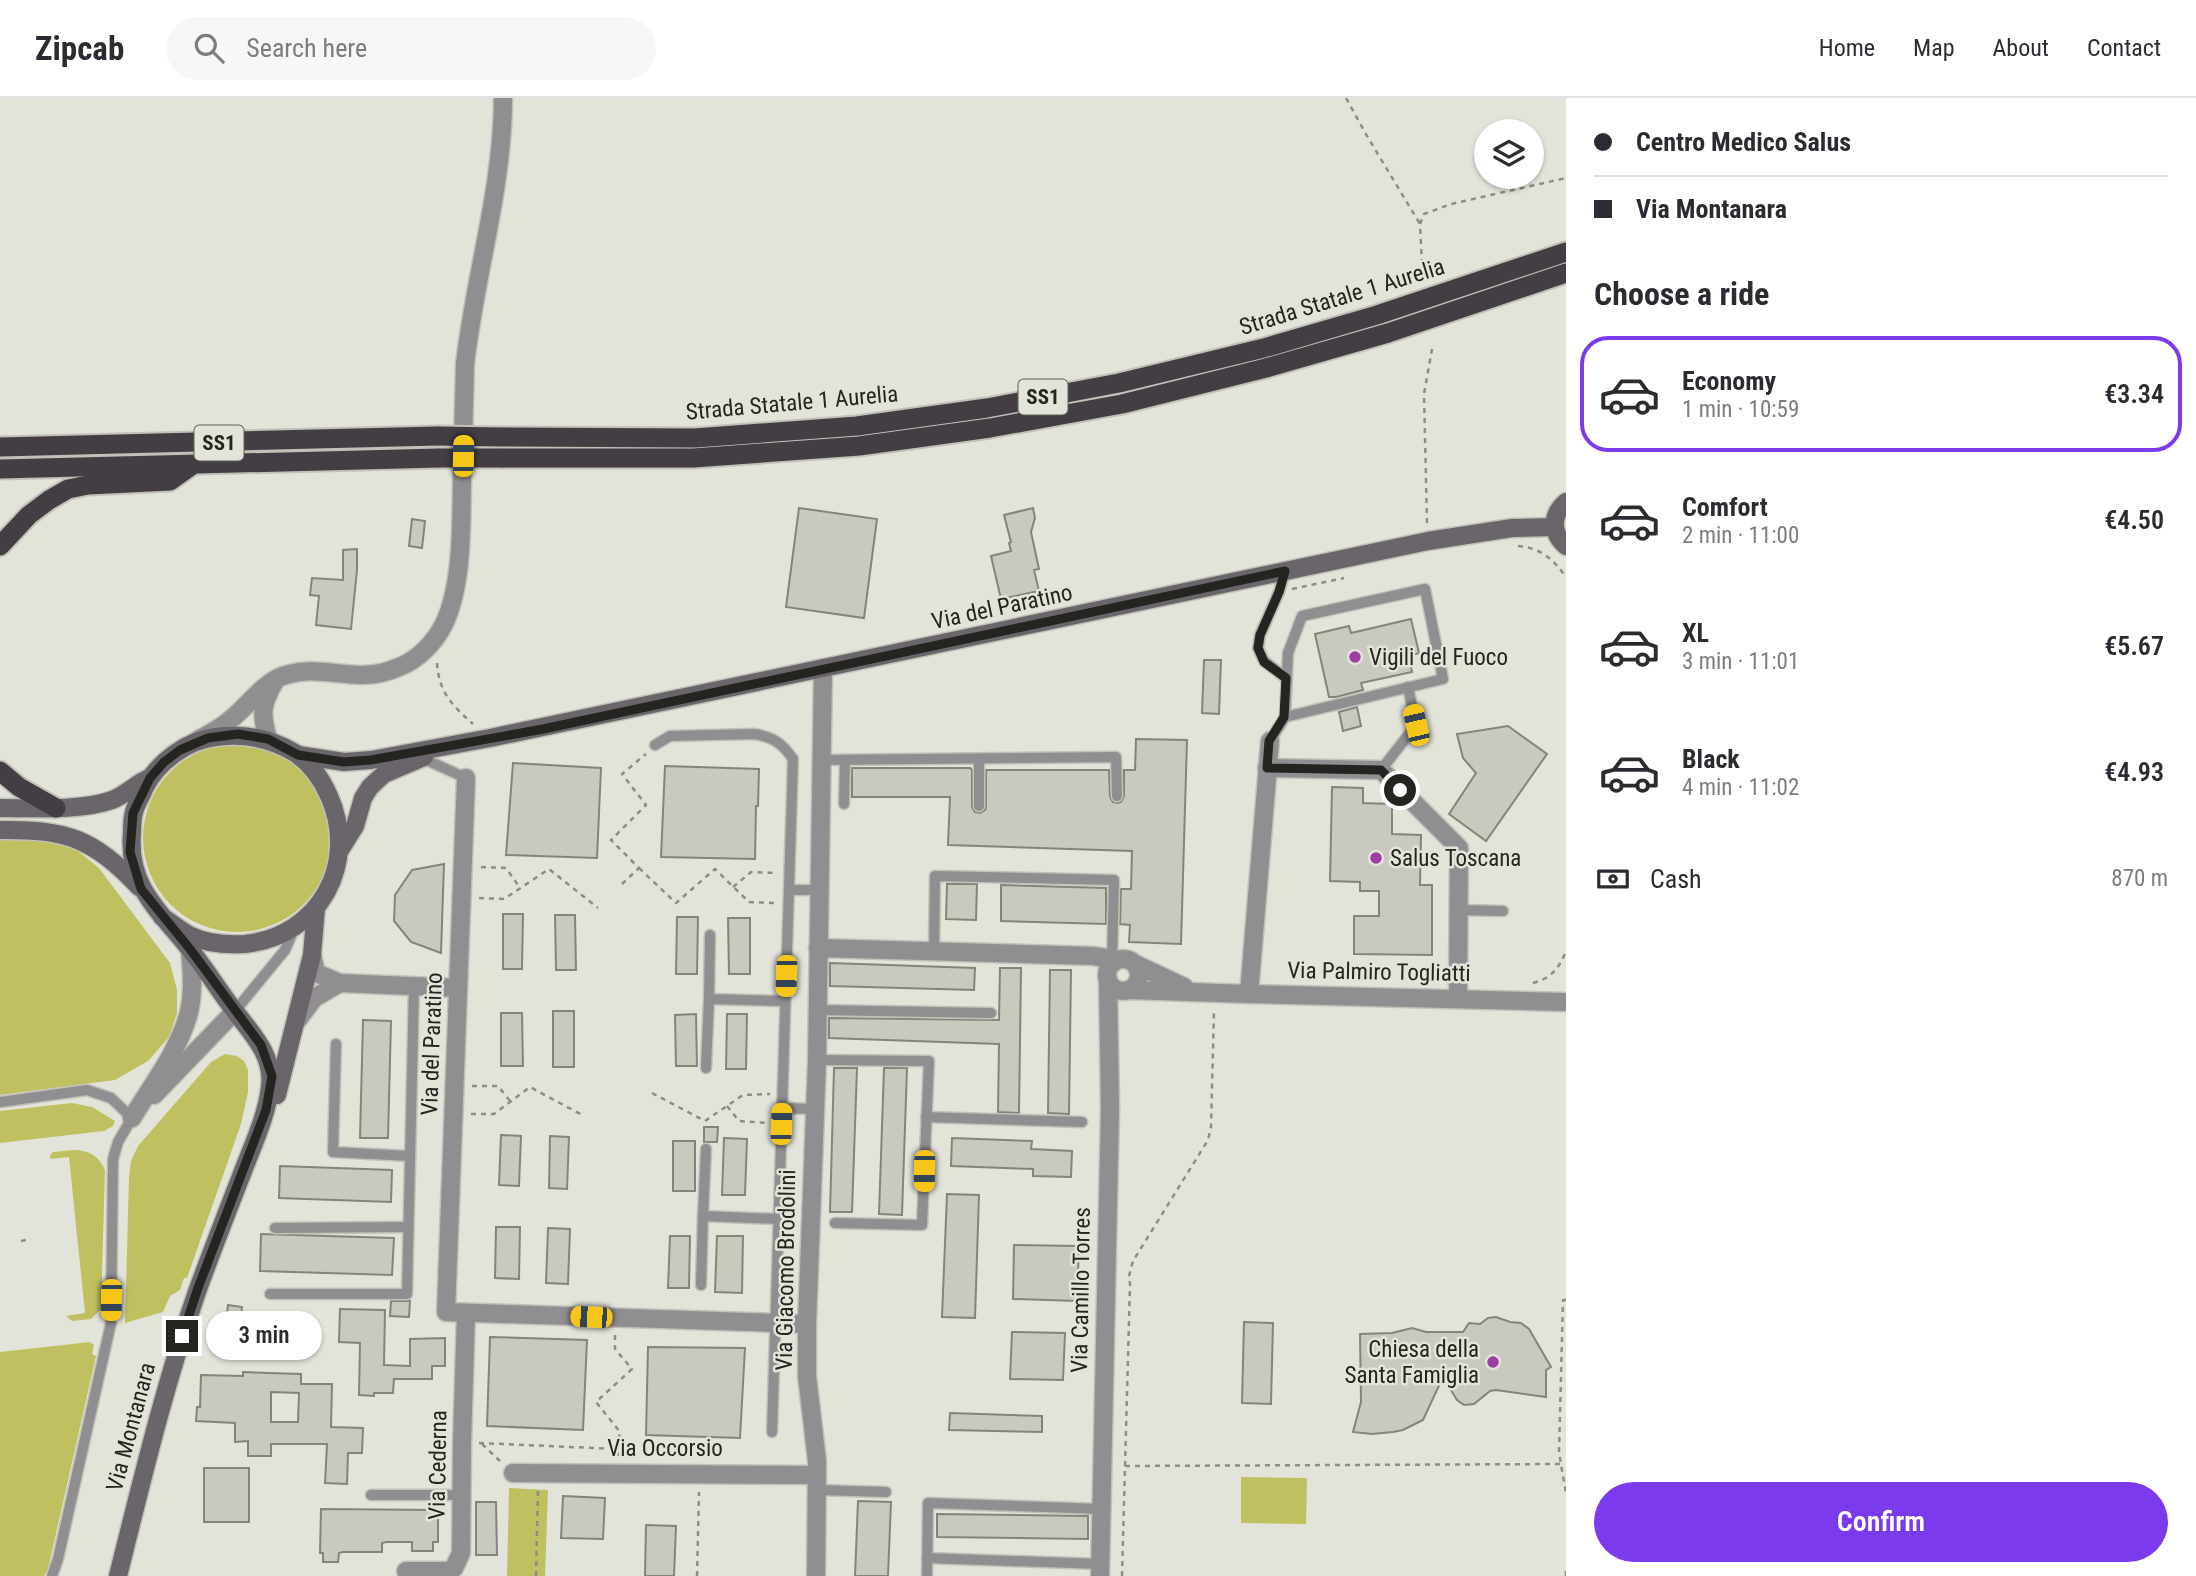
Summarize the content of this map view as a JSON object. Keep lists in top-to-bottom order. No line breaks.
{"streets":{"highway":["Strada Statale 1 Aurelia","SS1"],"main road":["Via del Paratino","Via Montanara"],"street":["Via Palmiro Togliatti","Via Giacomo Brodolini","Via Camillo Torres","Via Occorsio","Via Cederna"]},"crossings":[["Via del Paratino","Via Giacomo Brodolini"],["Via del Paratino","Via Cederna"],["Via Palmiro Togliatti","Via Giacomo Brodolini"],["Via Palmiro Togliatti","Via Camillo Torres"],["Via Giacomo Brodolini","Via Occorsio"]],"places":["Vigili del Fuoco","Salus Toscana","Chiesa della Santa Famiglia"],"page":{"header":"Zipcab","search":"Search here","nav":["Home","Map","About","Contact"],"banner":["Centro Medico Salus","Via Montanara"],"heading":"Choose a ride","list":[{"name":"Economy","note":"1 min · 10:59","value":"€3.34"},{"name":"Comfort","note":"2 min · 11:00","value":"€4.50"},{"name":"XL","note":"3 min · 11:01","value":"€5.67"},{"name":"Black","note":"4 min · 11:02","value":"€4.93"}],"pay":["Cash","870 m"],"bubble":"3 min","buttons":"Confirm"}}
